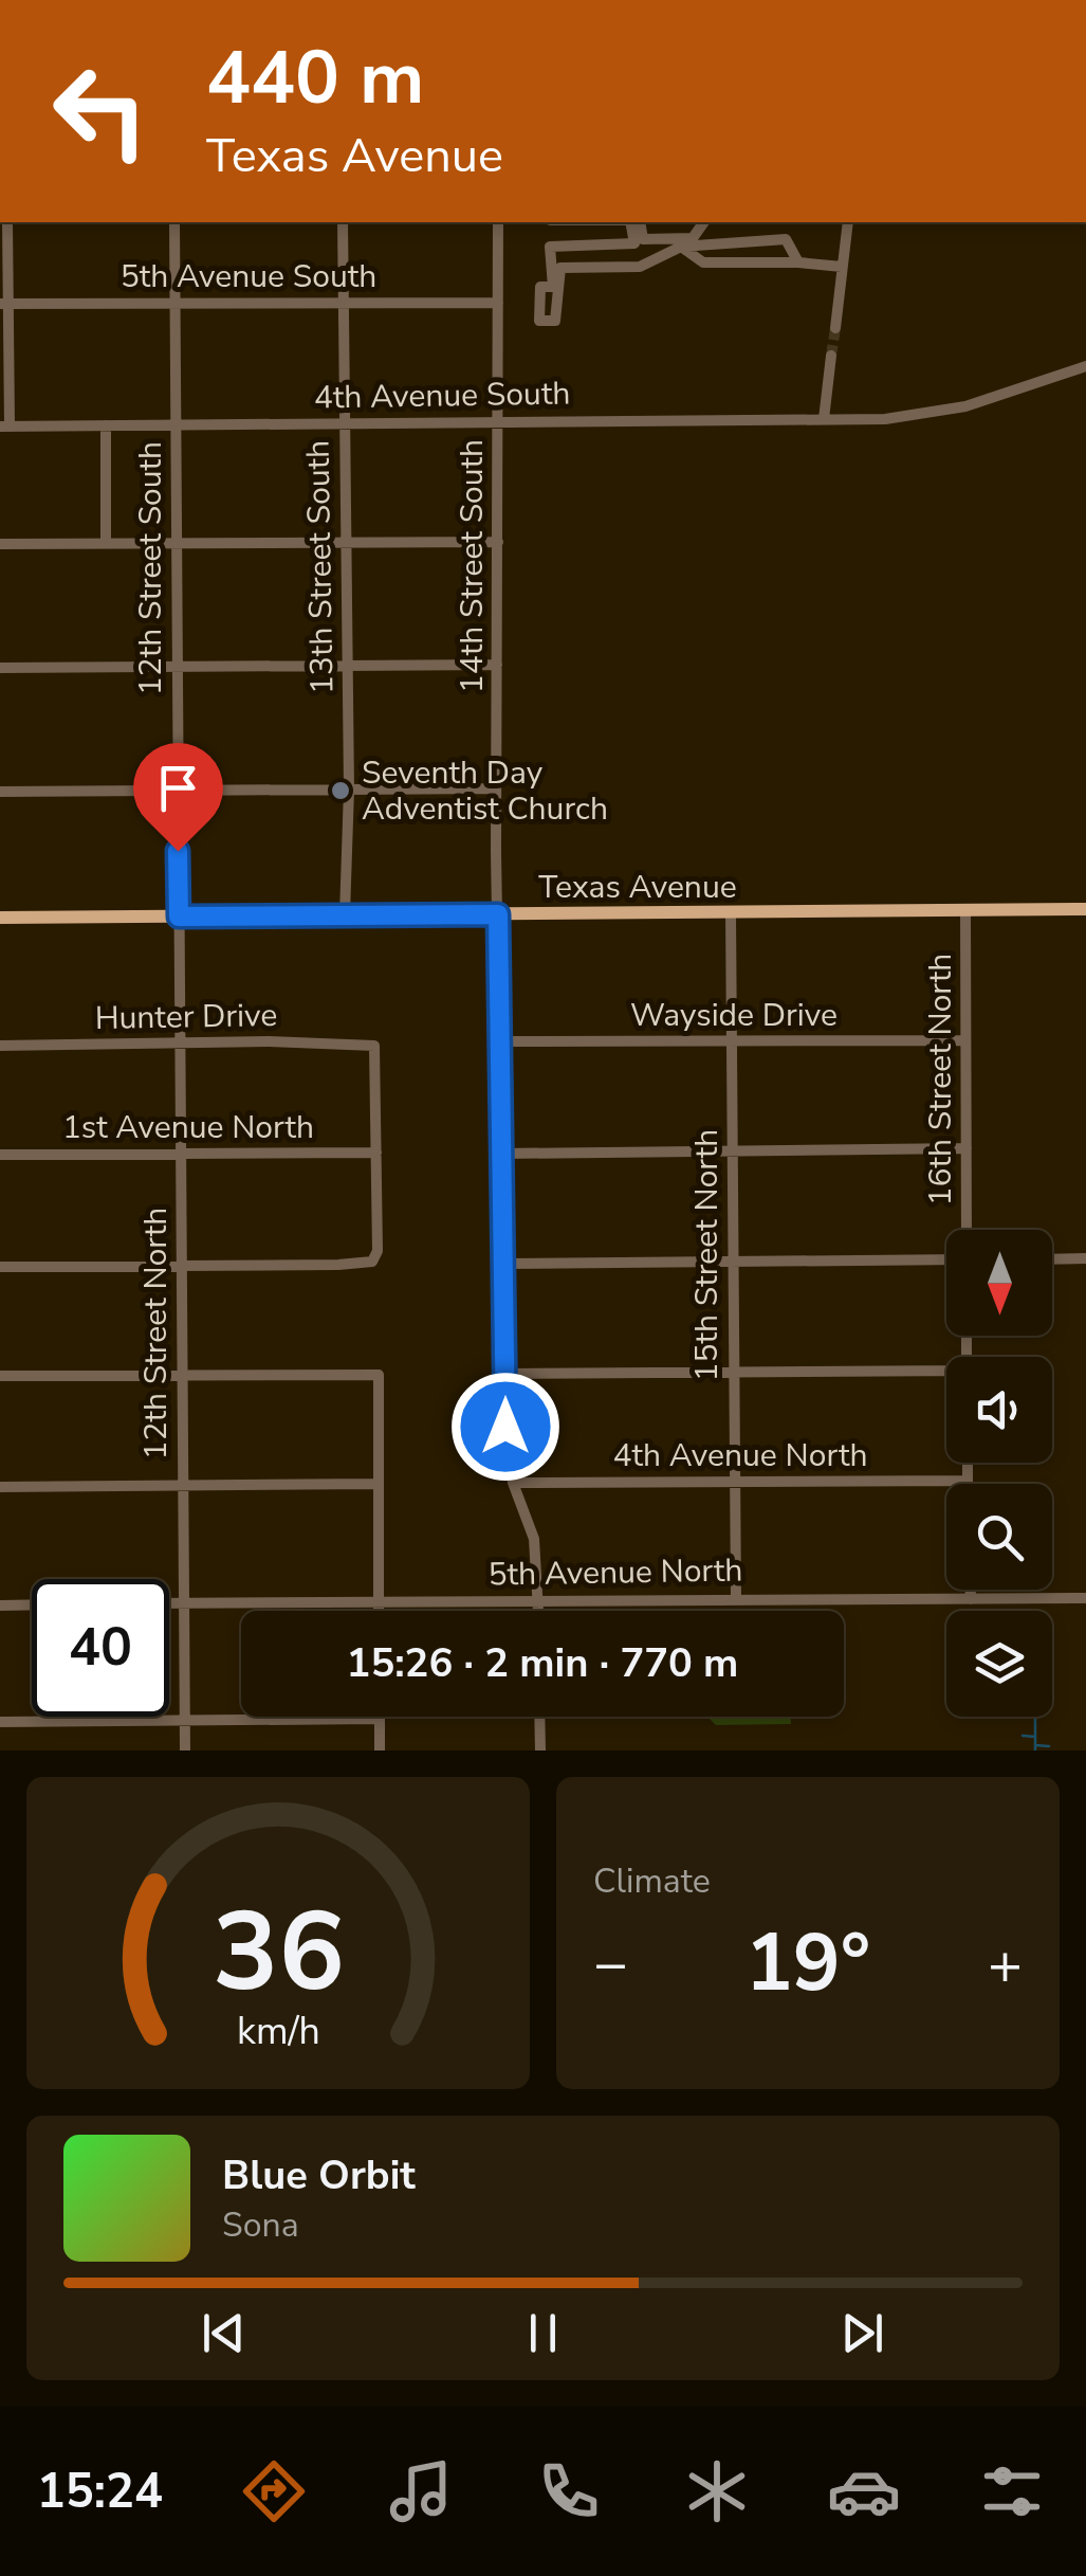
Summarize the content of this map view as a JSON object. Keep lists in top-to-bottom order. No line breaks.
{"streets":{"main road":["Texas Avenue"],"street":["5th Avenue South","4th Avenue South","14th Street South","13th Street South","12th Street South","Wayside Drive","Hunter Drive","16th Street North","1st Avenue North","15th Street North","12th Street North","4th Avenue North","5th Avenue North"]},"crossings":[["5th Avenue South","14th Street South"],["5th Avenue South","13th Street South"],["5th Avenue South","12th Street South"],["4th Avenue South","14th Street South"],["4th Avenue South","13th Street South"],["4th Avenue South","12th Street South"],["14th Street South","Texas Avenue"],["14th Street South","Wayside Drive"],["14th Street South","4th Avenue North"],["14th Street South","5th Avenue North"],["13th Street South","Texas Avenue"],["12th Street South","Texas Avenue"],["12th Street South","12th Street North"],["Texas Avenue","16th Street North"],["Texas Avenue","15th Street North"],["Texas Avenue","12th Street North"],["Wayside Drive","16th Street North"],["Wayside Drive","15th Street North"],["Hunter Drive","1st Avenue North"],["Hunter Drive","12th Street North"],["1st Avenue North","12th Street North"],["15th Street North","4th Avenue North"],["15th Street North","5th Avenue North"],["12th Street North","5th Avenue North"]],"places":["Seventh Day Adventist Church"],"north":"bottom","page":{"turn":["440 m","Texas Avenue"],"limit":"40","trip":"15:26 · 2 min · 770 m","tile":"Climate","heat":["−","19°","+"],"song":["Blue Orbit","Sona"],"tabs":"15:24","gauge":["36","km/h"]}}
